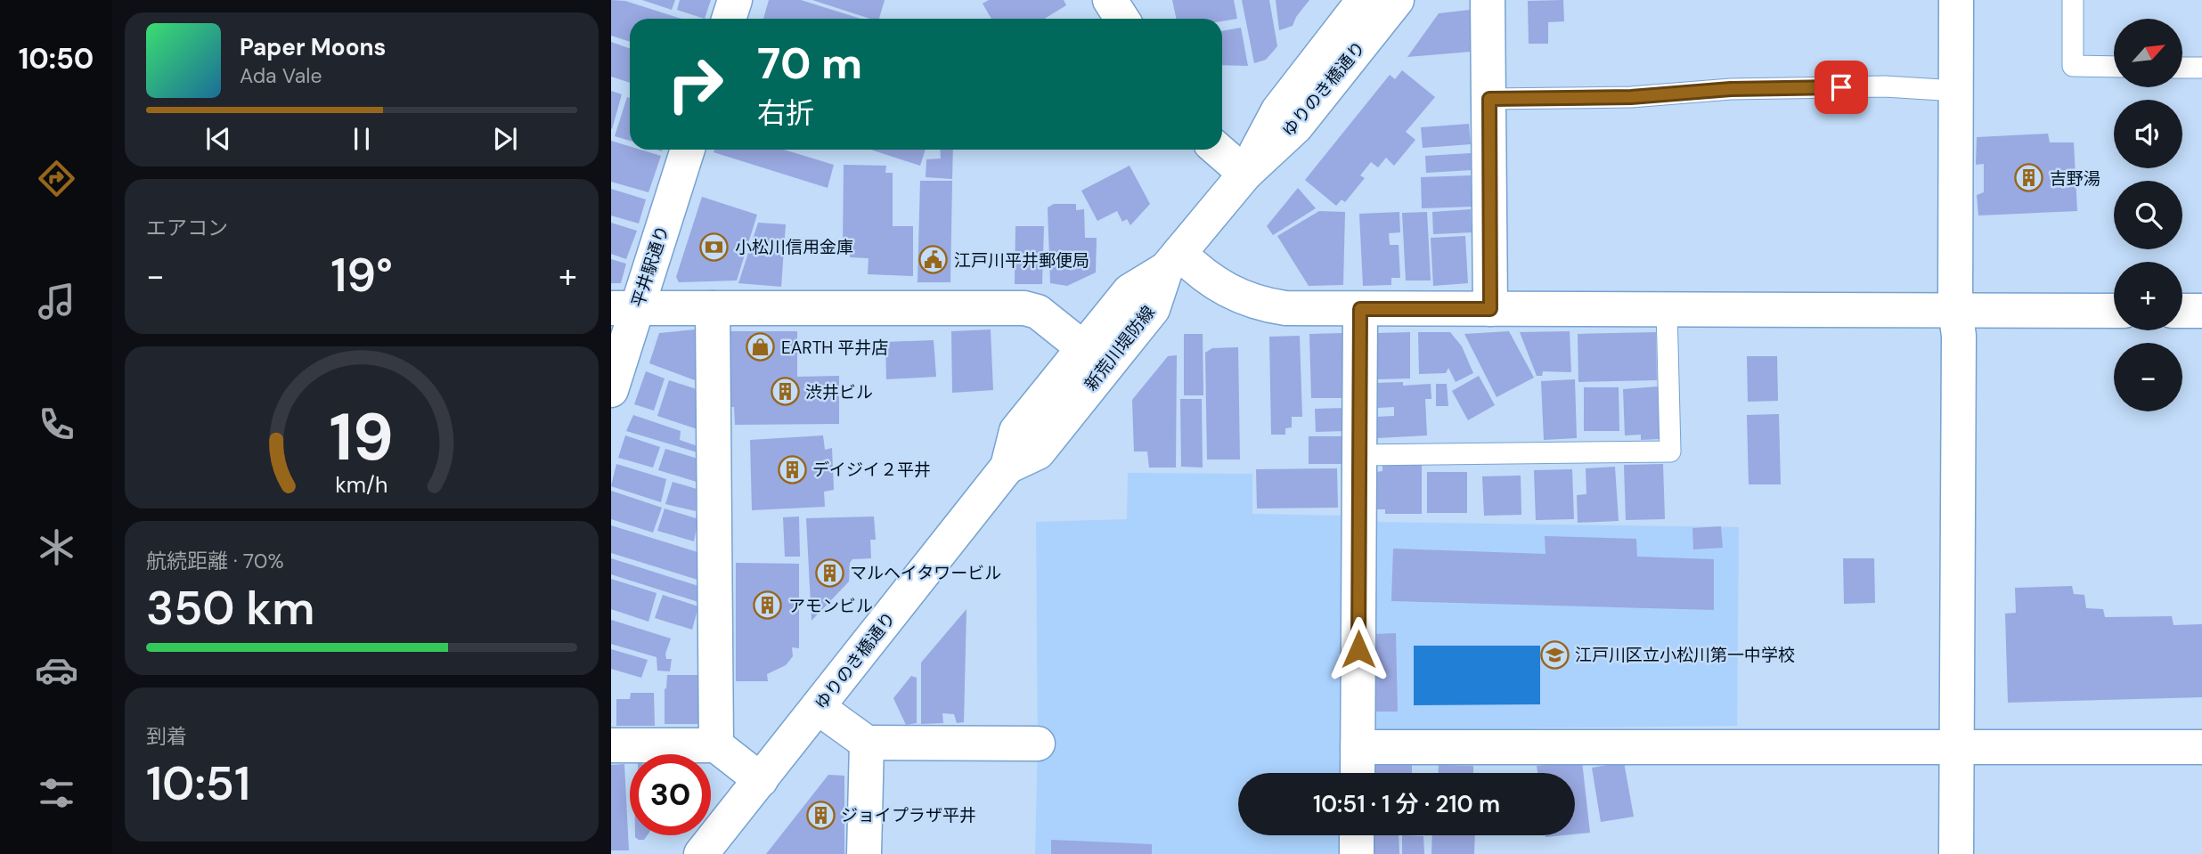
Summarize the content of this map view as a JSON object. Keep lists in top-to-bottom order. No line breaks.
{"streets":{"street":["ゆりのき橋通り","平井駅通り","新荒川堤防線"]},"crossings":[["ゆりのき橋通り","新荒川堤防線"]],"places":{"building":["吉野湯","渋井ビル","デイジイ２平井","マルヘイタワービル","アモンビル","ジョイプラザ平井"],"bank":["小松川信用金庫"],"public building":["江戸川平井郵便局"],"shop":["EARTH 平井店"],"school or university":["江戸川区立小松川第一中学校"]},"north":"top right","page":{"tabs":"10:50","map_buttons":["+","−"],"turn":["70 m","右折"],"song":["Paper Moons","Ada Vale"],"tile":["エアコン",["航続距離 · 70%","350 km"],["到着","10:51"]],"heat":["−","19°","+"],"limit":"30","trip":"10:51 · 1 分 · 210 m","gauge":["19","km/h"]}}
